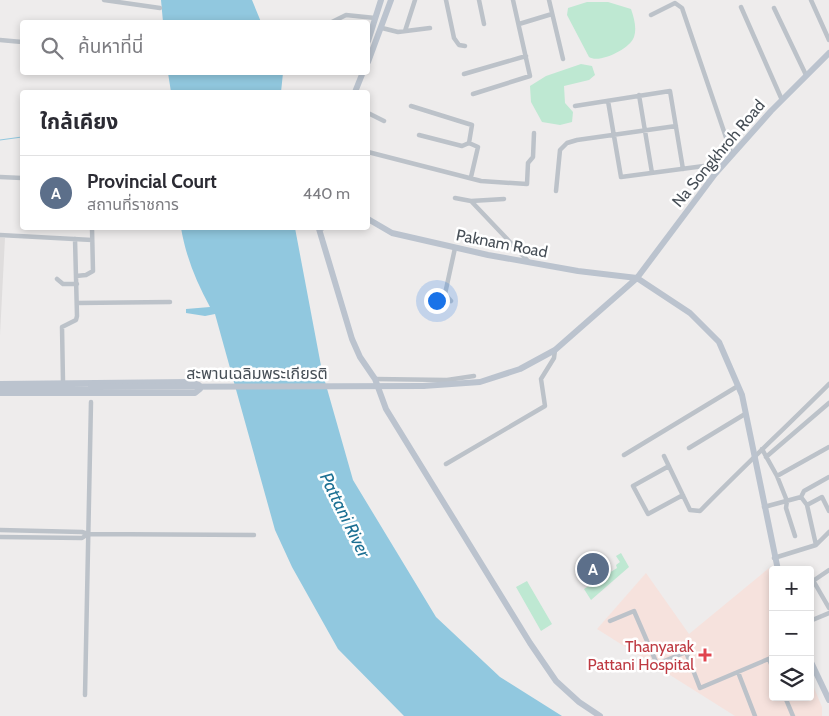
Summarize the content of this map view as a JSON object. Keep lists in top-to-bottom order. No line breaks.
{"streets":{"street":["Na Songkhroh Road","Paknam Road","สะพานเฉลิมพระเกียรติ"]},"crossings":[["Na Songkhroh Road","Paknam Road"],["Na Songkhroh Road","สะพานเฉลิมพระเกียรติ"]],"water":["Pattani River"],"places":{"health":["Thanyarak Pattani Hospital"]},"page":{"search":"ค้นหาที่นี่","heading":"ใกล้เคียง","list":[{"mark":"A","name":"Provincial Court","note":"สถานที่ราชการ","value":"440 m"}],"pins":"A","map_buttons":["+","−"]}}
